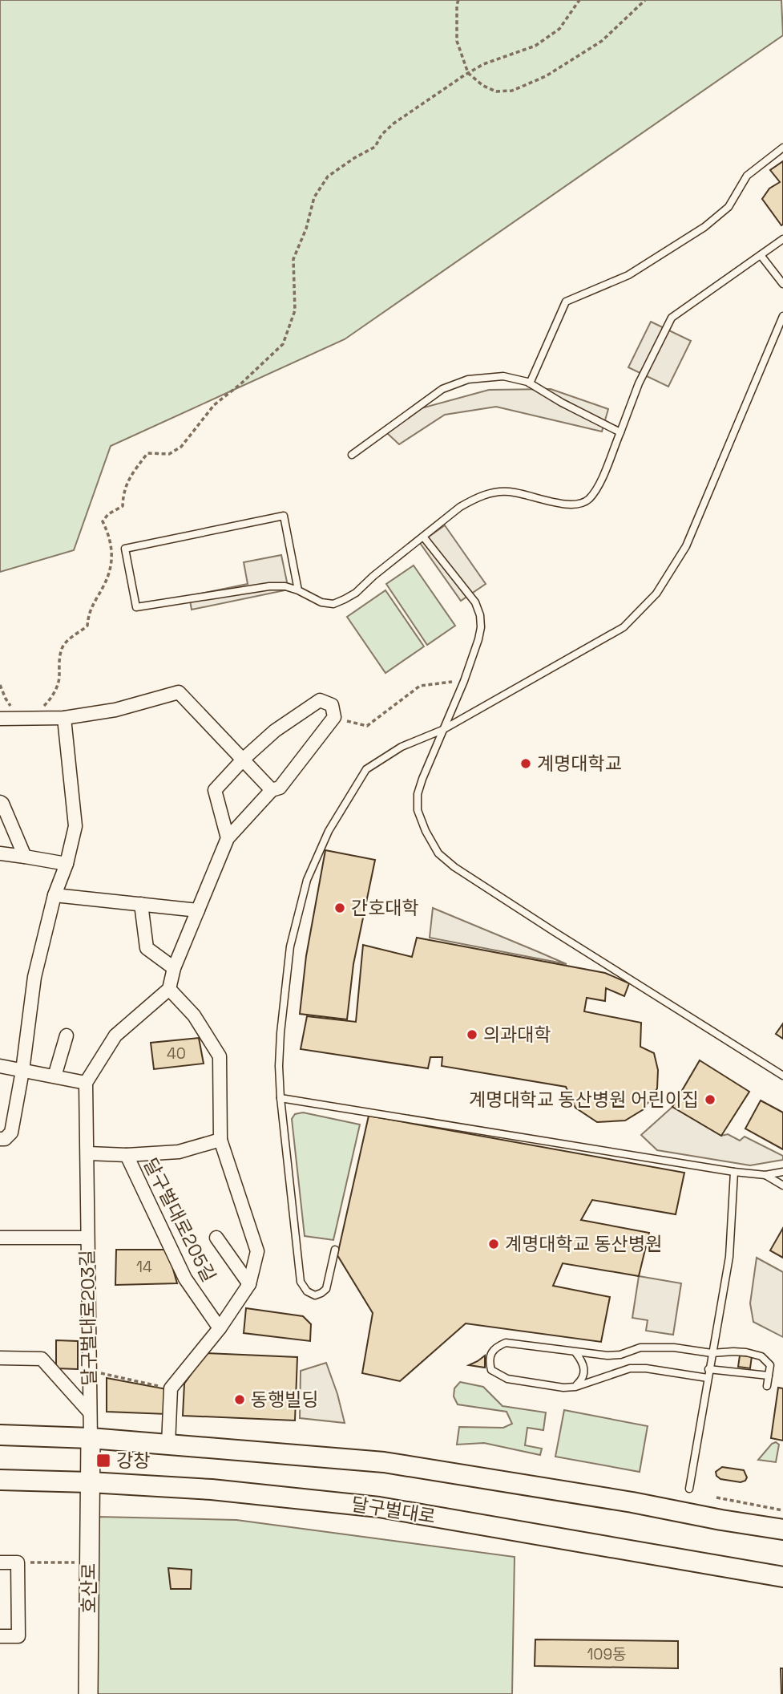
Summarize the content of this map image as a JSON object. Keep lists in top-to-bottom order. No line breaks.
{"streets":{"main road":["달구벌대로"],"street":["달구벌대로205길","달구벌대로203길","호산로"]},"crossings":[["달구벌대로203길","달구벌대로"],["달구벌대로203길","호산로"],["달구벌대로","호산로"]],"places":{"other":["계명대학교","간호대학","의과대학","계명대학교 동산병원 어린이집","계명대학교 동산병원","동행빌딩"],"transit":["강창"]},"house_numbers":["40","14","109동"]}
